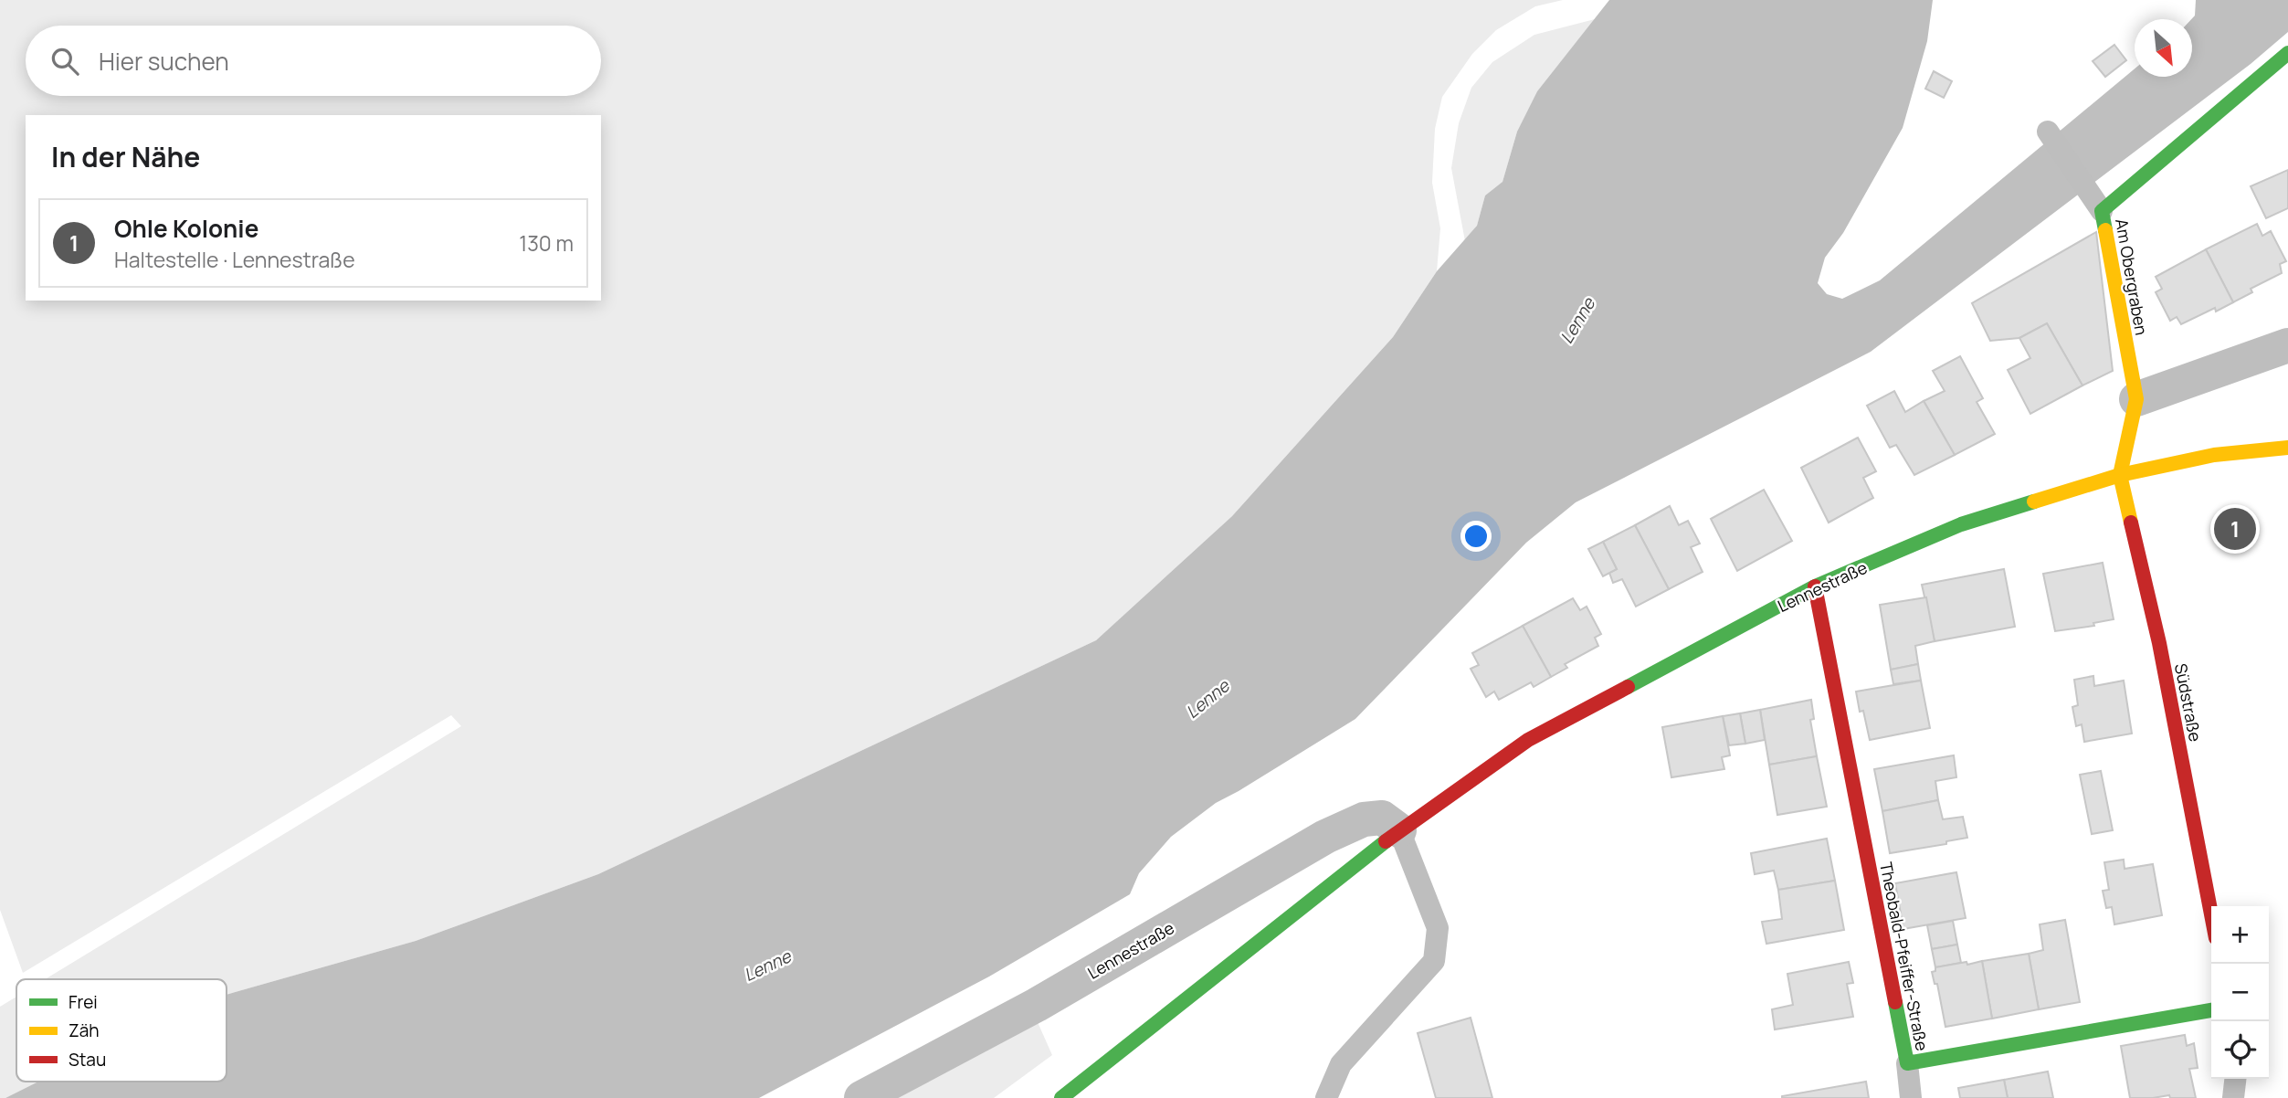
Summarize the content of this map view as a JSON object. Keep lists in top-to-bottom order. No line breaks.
{"streets":{"street":["Am Obergraben","Lennestraße","Südstraße","Theobald-Pfeiffer-Straße"]},"crossings":[["Am Obergraben","Lennestraße"],["Am Obergraben","Südstraße"],["Lennestraße","Südstraße"],["Lennestraße","Theobald-Pfeiffer-Straße"]],"water":["Lenne"],"legend":["Frei","Zäh","Stau"],"north":"bottom right","page":{"search":"Hier suchen","heading":"In der Nähe","list":[{"mark":"1","name":"Ohle Kolonie","note":"Haltestelle · Lennestraße","value":"130 m"}],"pins":"1","map_buttons":["+","−"]}}
